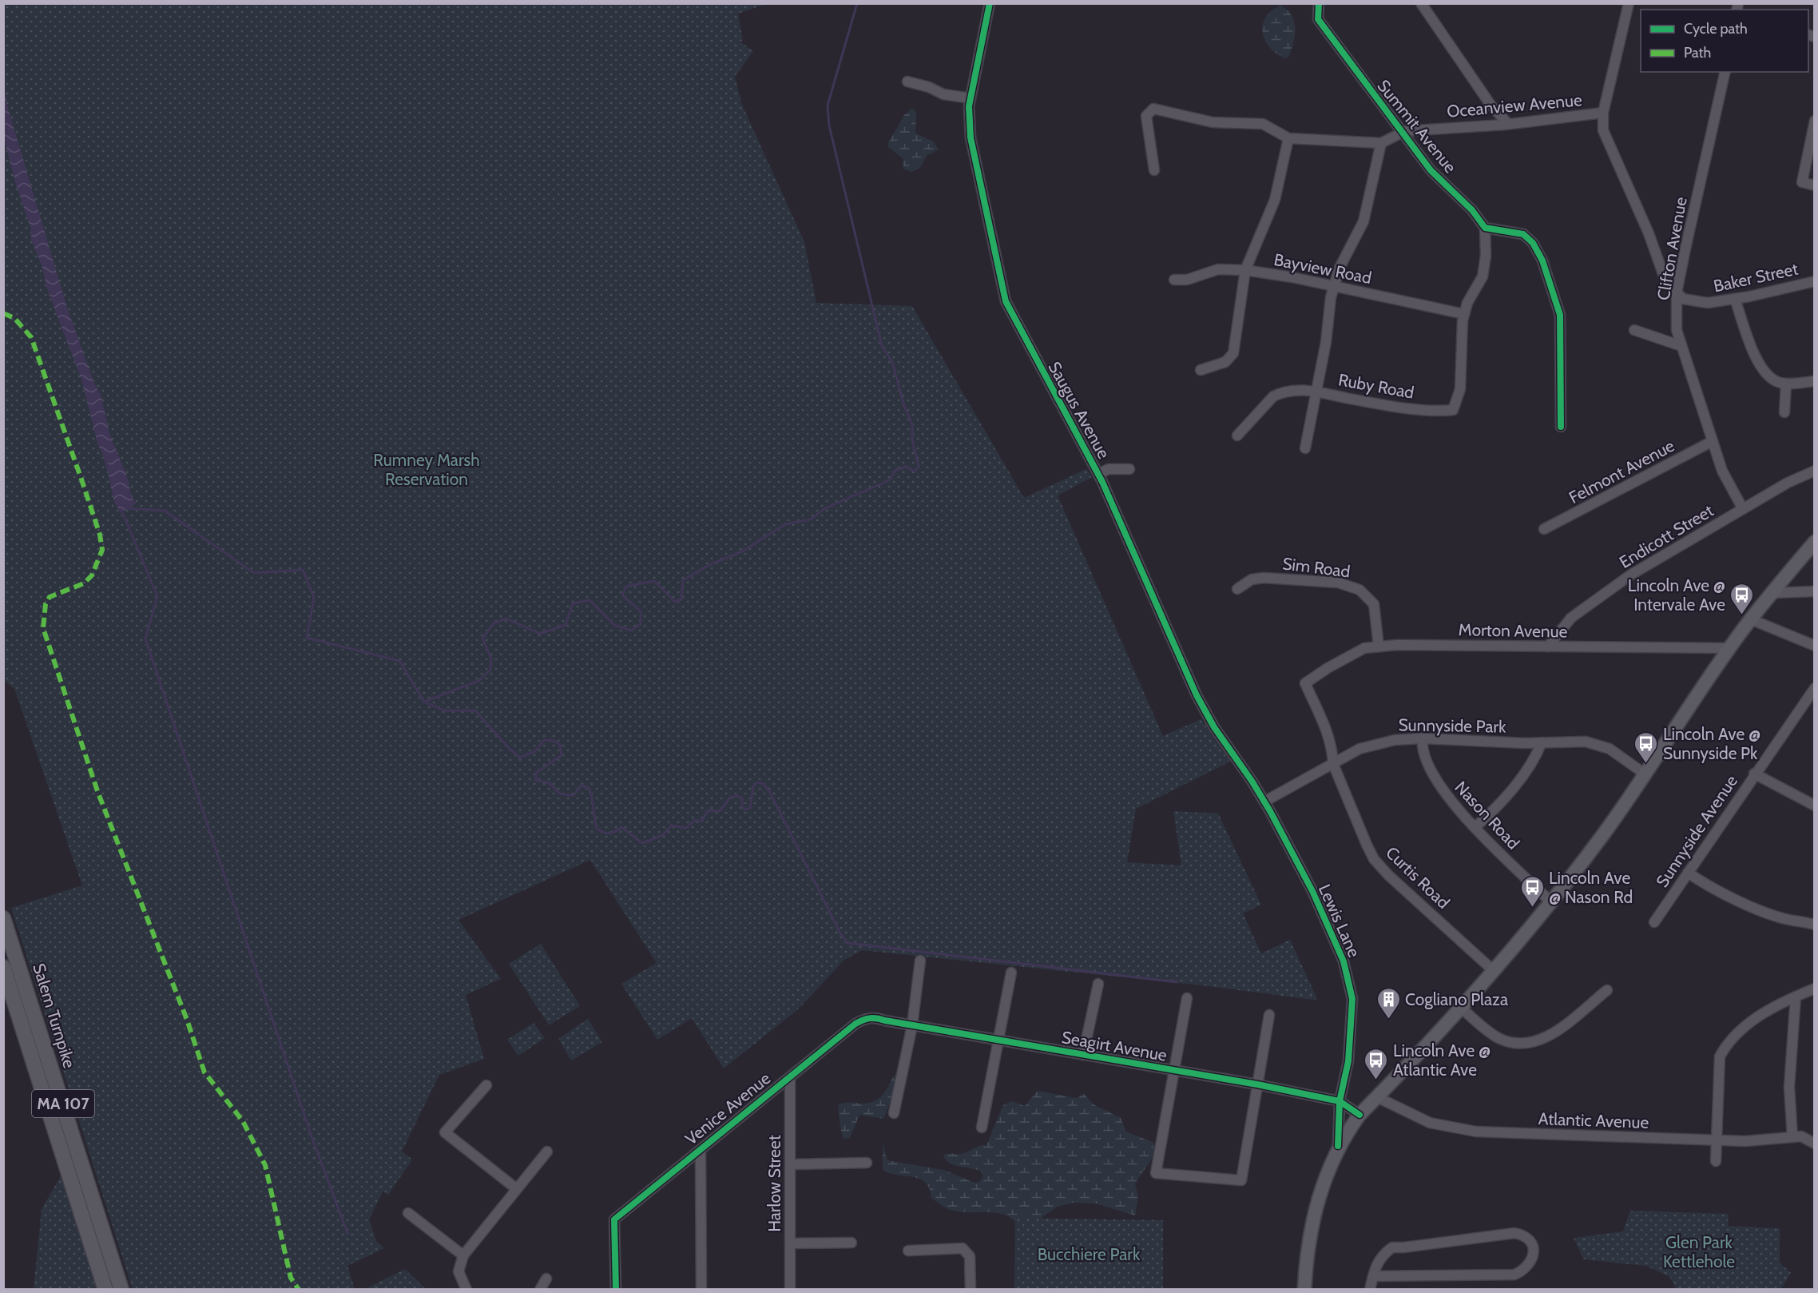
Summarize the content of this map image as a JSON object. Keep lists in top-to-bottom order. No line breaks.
{"streets":{"main road":["Salem Turnpike","MA 107"],"street":["Oceanview Avenue","Summit Avenue","Clifton Avenue","Bayview Road","Baker Street","Ruby Road","Saugus Avenue","Felmont Avenue","Endicott Street","Sim Road","Morton Avenue","Sunnyside Park","Nason Road","Sunnyside Avenue","Curtis Road","Lewis Lane","Seagirt Avenue","Venice Avenue","Atlantic Avenue","Harlow Street"]},"crossings":[["Oceanview Avenue","Summit Avenue"],["Clifton Avenue","Baker Street"],["Clifton Avenue","Felmont Avenue"],["Clifton Avenue","Endicott Street"],["Bayview Road","Ruby Road"],["Saugus Avenue","Sunnyside Park"],["Saugus Avenue","Lewis Lane"],["Endicott Street","Morton Avenue"],["Sim Road","Morton Avenue"],["Morton Avenue","Curtis Road"],["Sunnyside Park","Nason Road"],["Sunnyside Park","Curtis Road"],["Sunnyside Park","Lewis Lane"],["Lewis Lane","Seagirt Avenue"],["Seagirt Avenue","Venice Avenue"],["Venice Avenue","Harlow Street"]],"parks":["Rumney Marsh Reservation","Glen Park Kettlehole","Bucchiere Park"],"places":{"bus stop":["Lincoln Ave @ Intervale Ave","Lincoln Ave @ Sunnyside Pk","Lincoln Ave @ Nason Rd","Lincoln Ave @ Atlantic Ave"],"building":["Cogliano Plaza"]},"legend":["Cycle path","Path"]}
